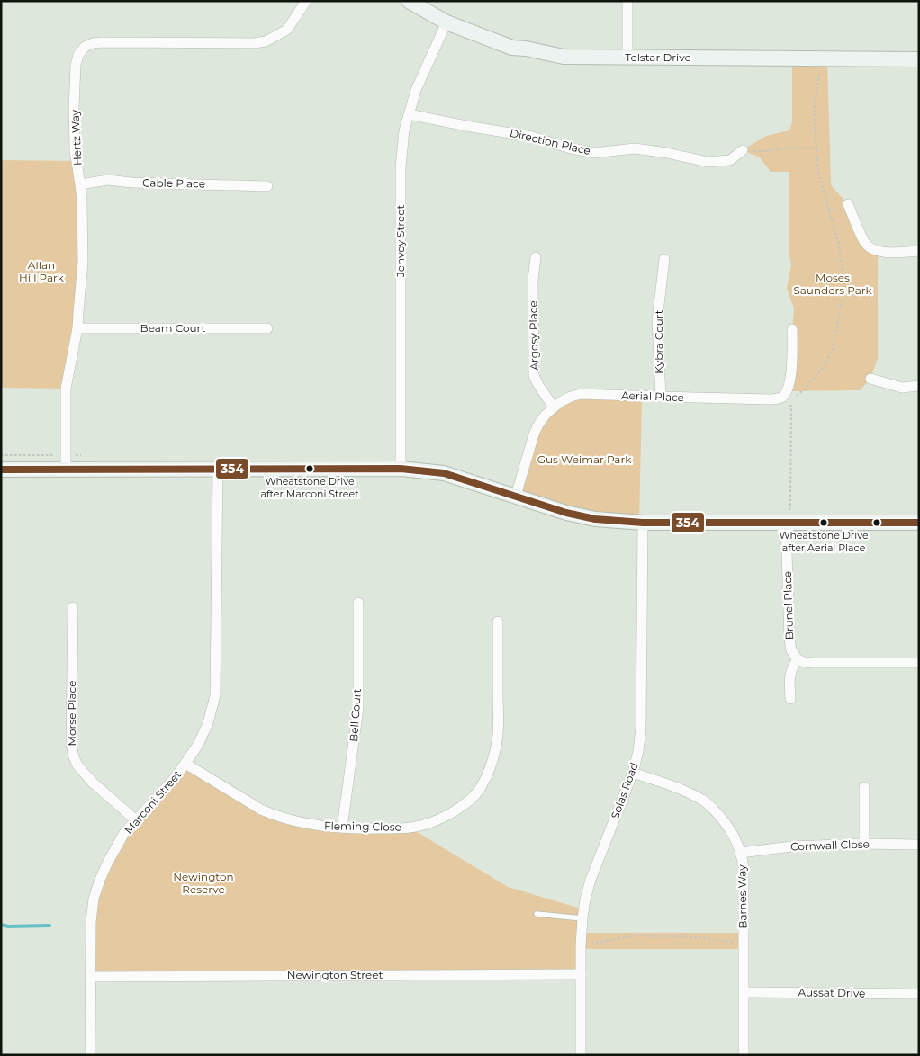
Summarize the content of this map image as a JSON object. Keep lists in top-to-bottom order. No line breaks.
{"streets":{"street":["Telstar Drive","Hertz Way","Direction Place","Cable Place","Jenvey Street","Beam Court","Argosy Place","Kybra Court","Aerial Place","Brunel Place","Morse Place","Bell Court","Solas Road","Marconi Street","Fleming Close","Cornwall Close","Barnes Way","Newington Street","Aussat Drive"]},"crossings":[["Telstar Drive","Jenvey Street"],["Hertz Way","Cable Place"],["Hertz Way","Beam Court"],["Direction Place","Jenvey Street"],["Argosy Place","Aerial Place"],["Kybra Court","Aerial Place"],["Morse Place","Marconi Street"],["Bell Court","Fleming Close"],["Solas Road","Barnes Way"],["Solas Road","Newington Street"],["Marconi Street","Fleming Close"],["Marconi Street","Newington Street"],["Cornwall Close","Barnes Way"],["Barnes Way","Aussat Drive"]],"parks":["Allan Hill Park","Moses Saunders Park","Gus Weimar Park","Newington Reserve"],"places":["Wheatstone Drive after Marconi Street","Wheatstone Drive after Aerial Place"],"lines":["transit line 354"]}
